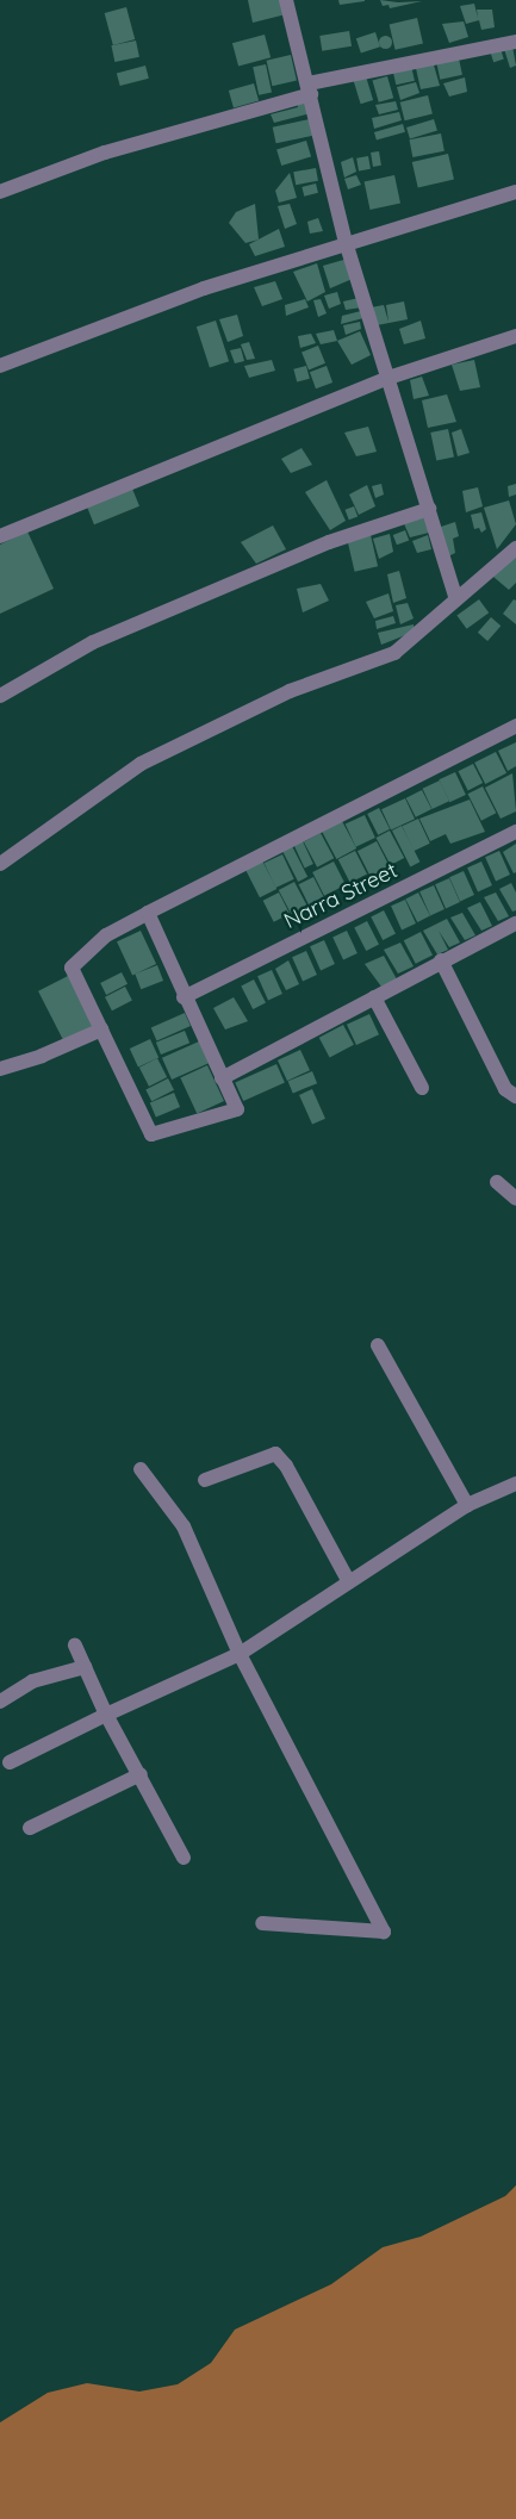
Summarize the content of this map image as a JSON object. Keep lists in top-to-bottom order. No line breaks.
{"streets":{"street":["Narra Street"]}}
